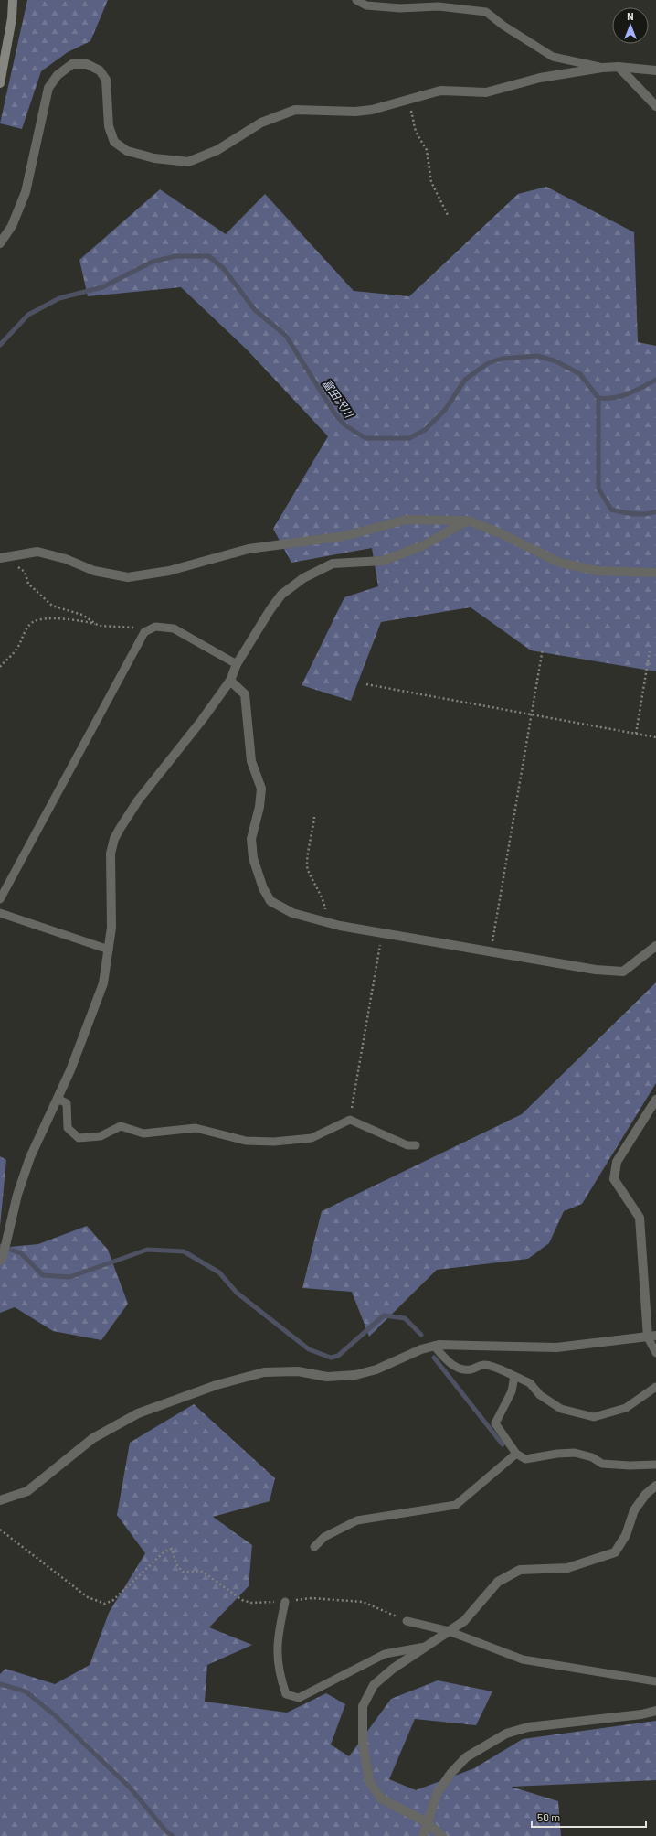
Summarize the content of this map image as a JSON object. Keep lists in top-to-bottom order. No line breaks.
{"water":["富田沢川"],"scale_bar":"50 m","north":"top"}
